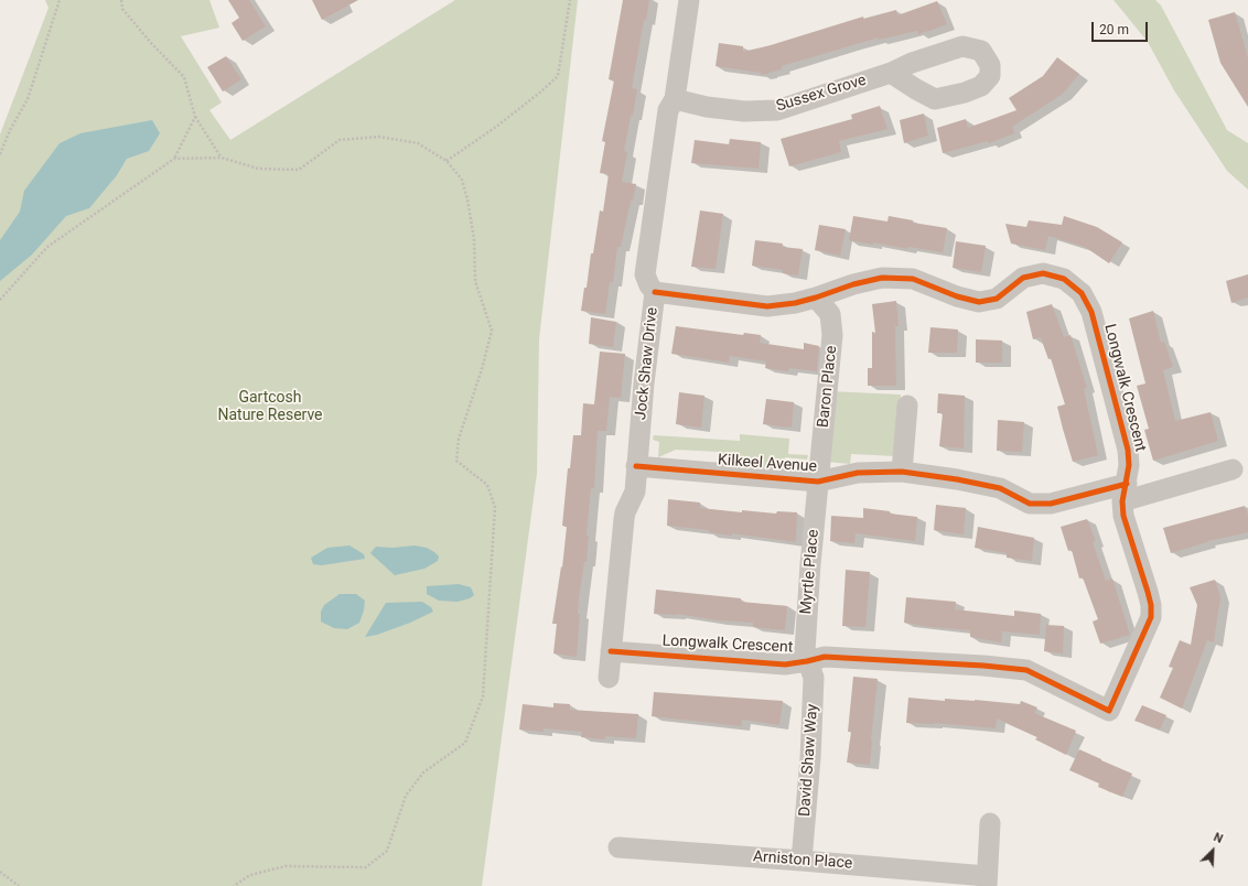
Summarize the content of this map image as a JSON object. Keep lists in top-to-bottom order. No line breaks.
{"streets":{"street":["Sussex Grove","Jock Shaw Drive","Baron Place","Longwalk Crescent","Kilkeel Avenue","Myrtle Place","David Shaw Way","Arniston Place"]},"crossings":[["Sussex Grove","Jock Shaw Drive"],["Jock Shaw Drive","Longwalk Crescent"],["Jock Shaw Drive","Kilkeel Avenue"],["Baron Place","Longwalk Crescent"],["Baron Place","Kilkeel Avenue"],["Baron Place","Myrtle Place"],["Longwalk Crescent","Kilkeel Avenue"],["Longwalk Crescent","Myrtle Place"],["Longwalk Crescent","David Shaw Way"],["Kilkeel Avenue","Myrtle Place"],["Myrtle Place","David Shaw Way"],["David Shaw Way","Arniston Place"]],"parks":["Gartcosh Nature Reserve"],"scale_bar":"20 m","north":"top right"}
